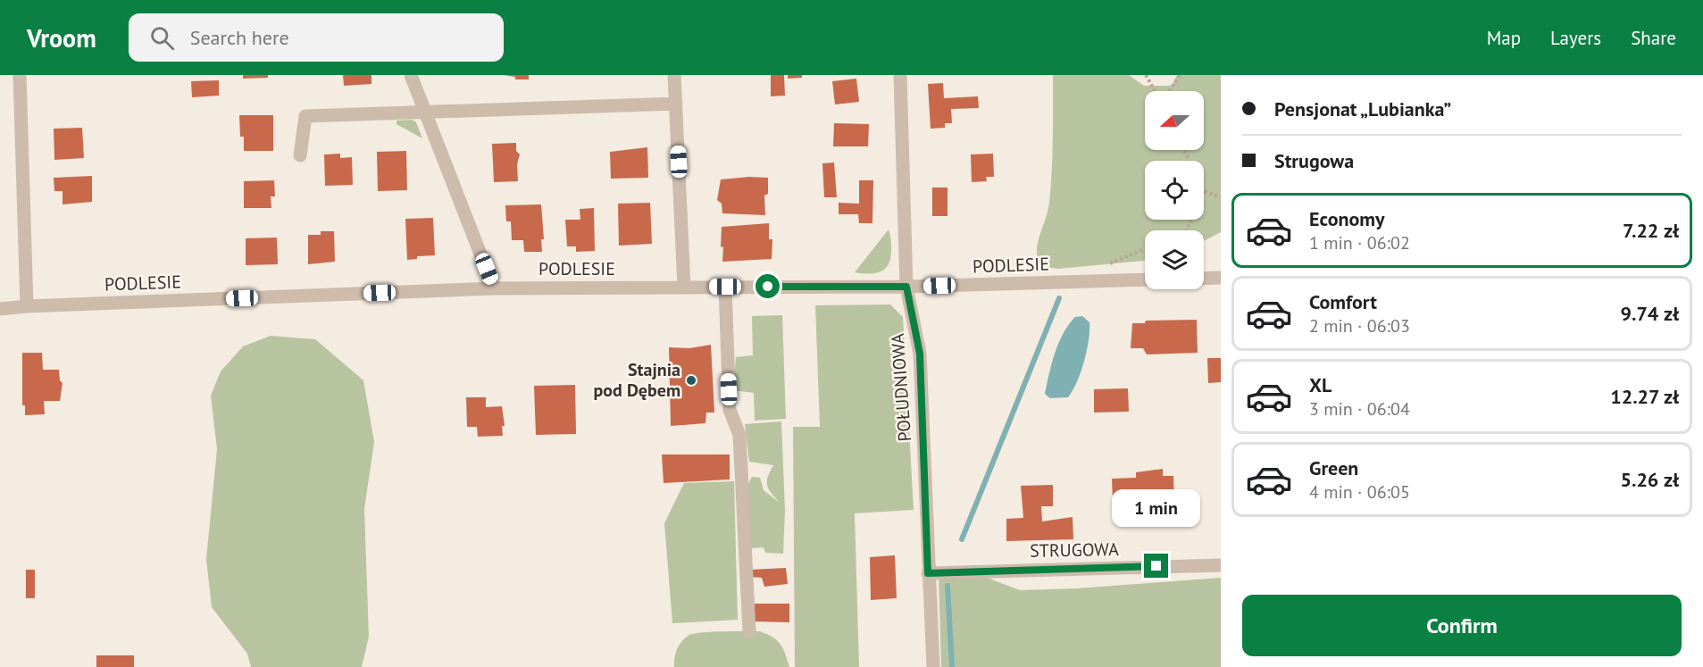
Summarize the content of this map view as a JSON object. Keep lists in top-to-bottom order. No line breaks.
{"streets":{"street":["PODLESIE","POŁUDNIOWA","STRUGOWA"]},"crossings":[["PODLESIE","POŁUDNIOWA"],["POŁUDNIOWA","STRUGOWA"]],"places":["Stajnia pod Dębem"],"north":"left","page":{"header":"Vroom","search":"Search here","nav":["Map","Layers","Share"],"banner":["Pensjonat „Lubianka”","Strugowa"],"list":[{"name":"Economy","note":"1 min · 06:02","value":"7.22 zł"},{"name":"Comfort","note":"2 min · 06:03","value":"9.74 zł"},{"name":"XL","note":"3 min · 06:04","value":"12.27 zł"},{"name":"Green","note":"4 min · 06:05","value":"5.26 zł"}],"bubble":"1 min","buttons":"Confirm"}}
